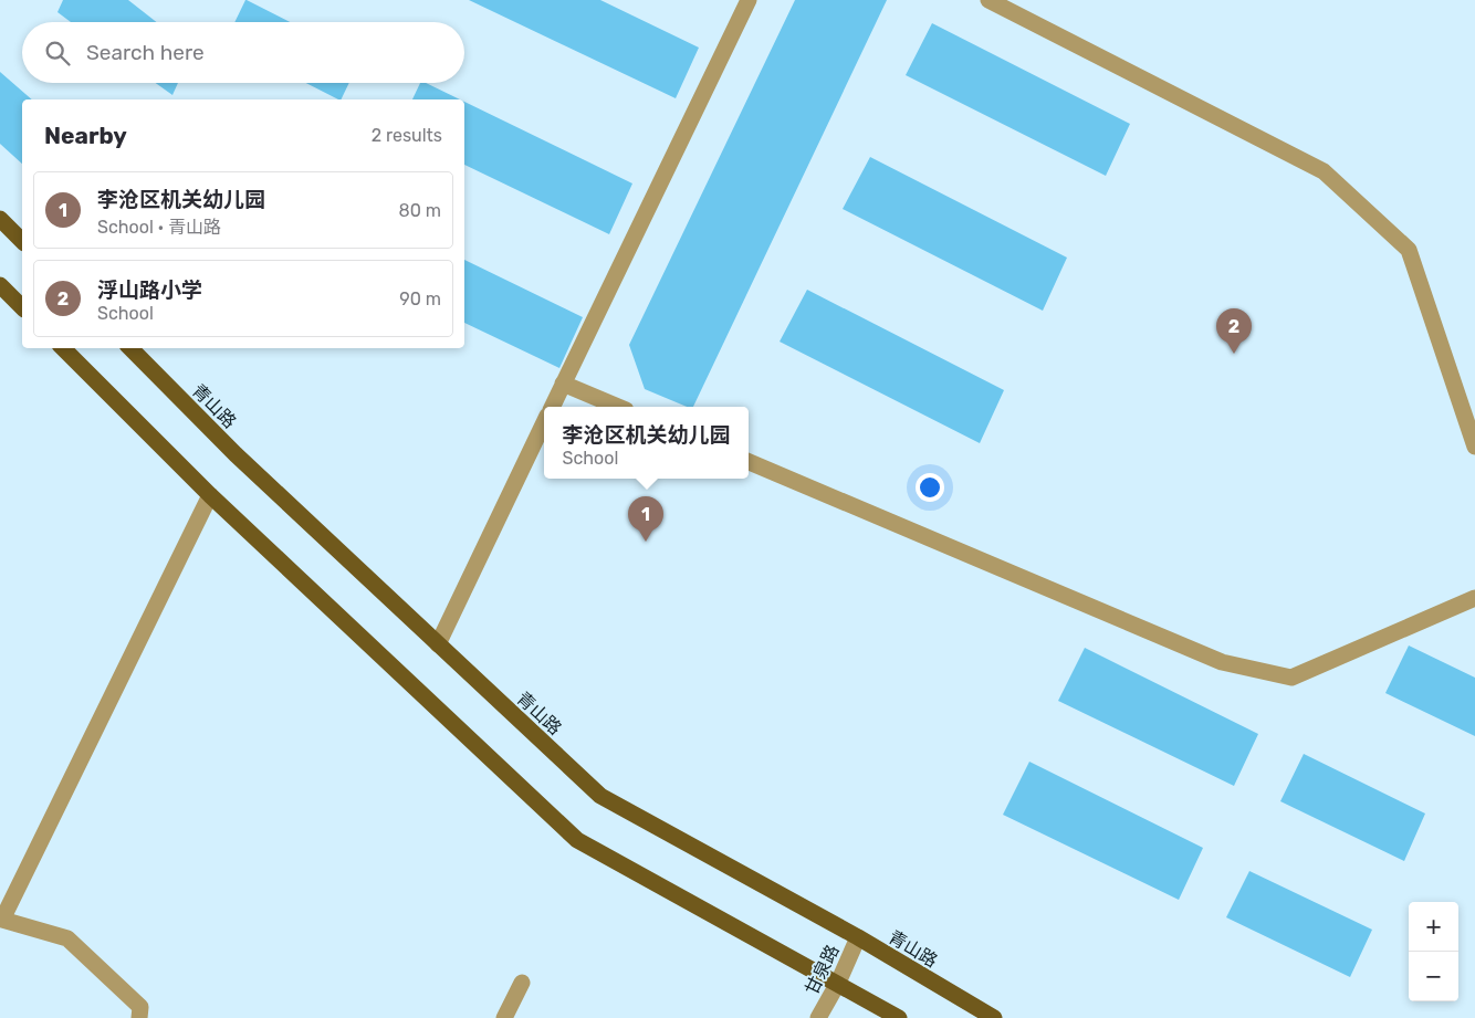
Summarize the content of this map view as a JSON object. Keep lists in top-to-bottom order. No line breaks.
{"streets":{"main road":["青山路"],"street":["甘泉路"]},"crossings":[["青山路","甘泉路"]],"page":{"search":"Search here","heading":["Nearby","2 results"],"list":[{"mark":"1","name":"李沧区机关幼儿园","note":"School · 青山路","value":"80 m"},{"mark":"2","name":"浮山路小学","note":"School","value":"90 m"}],"pins":["2","1"],"popup":["李沧区机关幼儿园","School"],"map_buttons":["+","−"]}}
